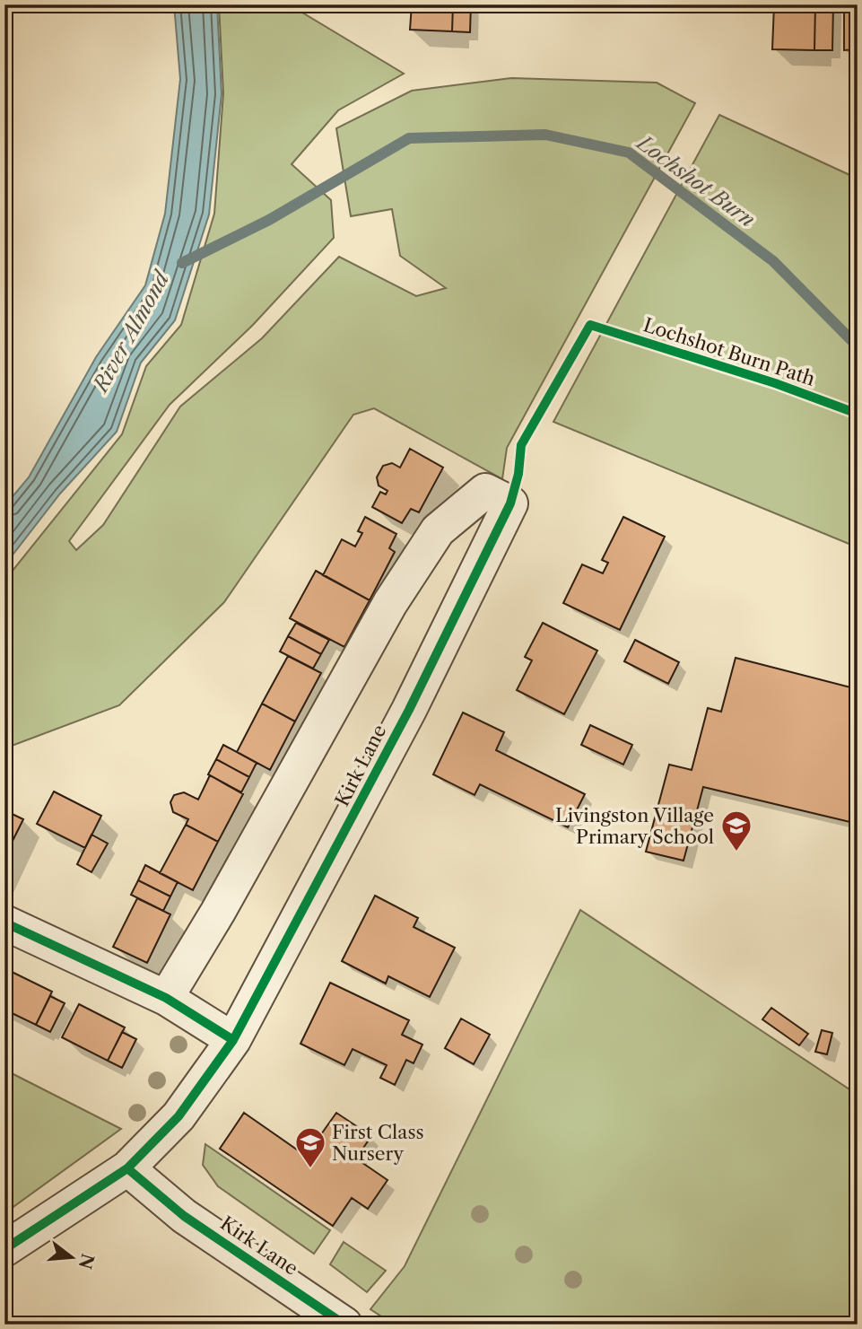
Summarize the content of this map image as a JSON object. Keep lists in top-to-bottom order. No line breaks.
{"streets":{"street":["Kirk Lane"],"cycle path":["Lochshot Burn Path"]},"water":["Lochshot Burn","River Almond"],"places":{"school or university":["Livingston Village Primary School","First Class Nursery"]},"north":"right"}
